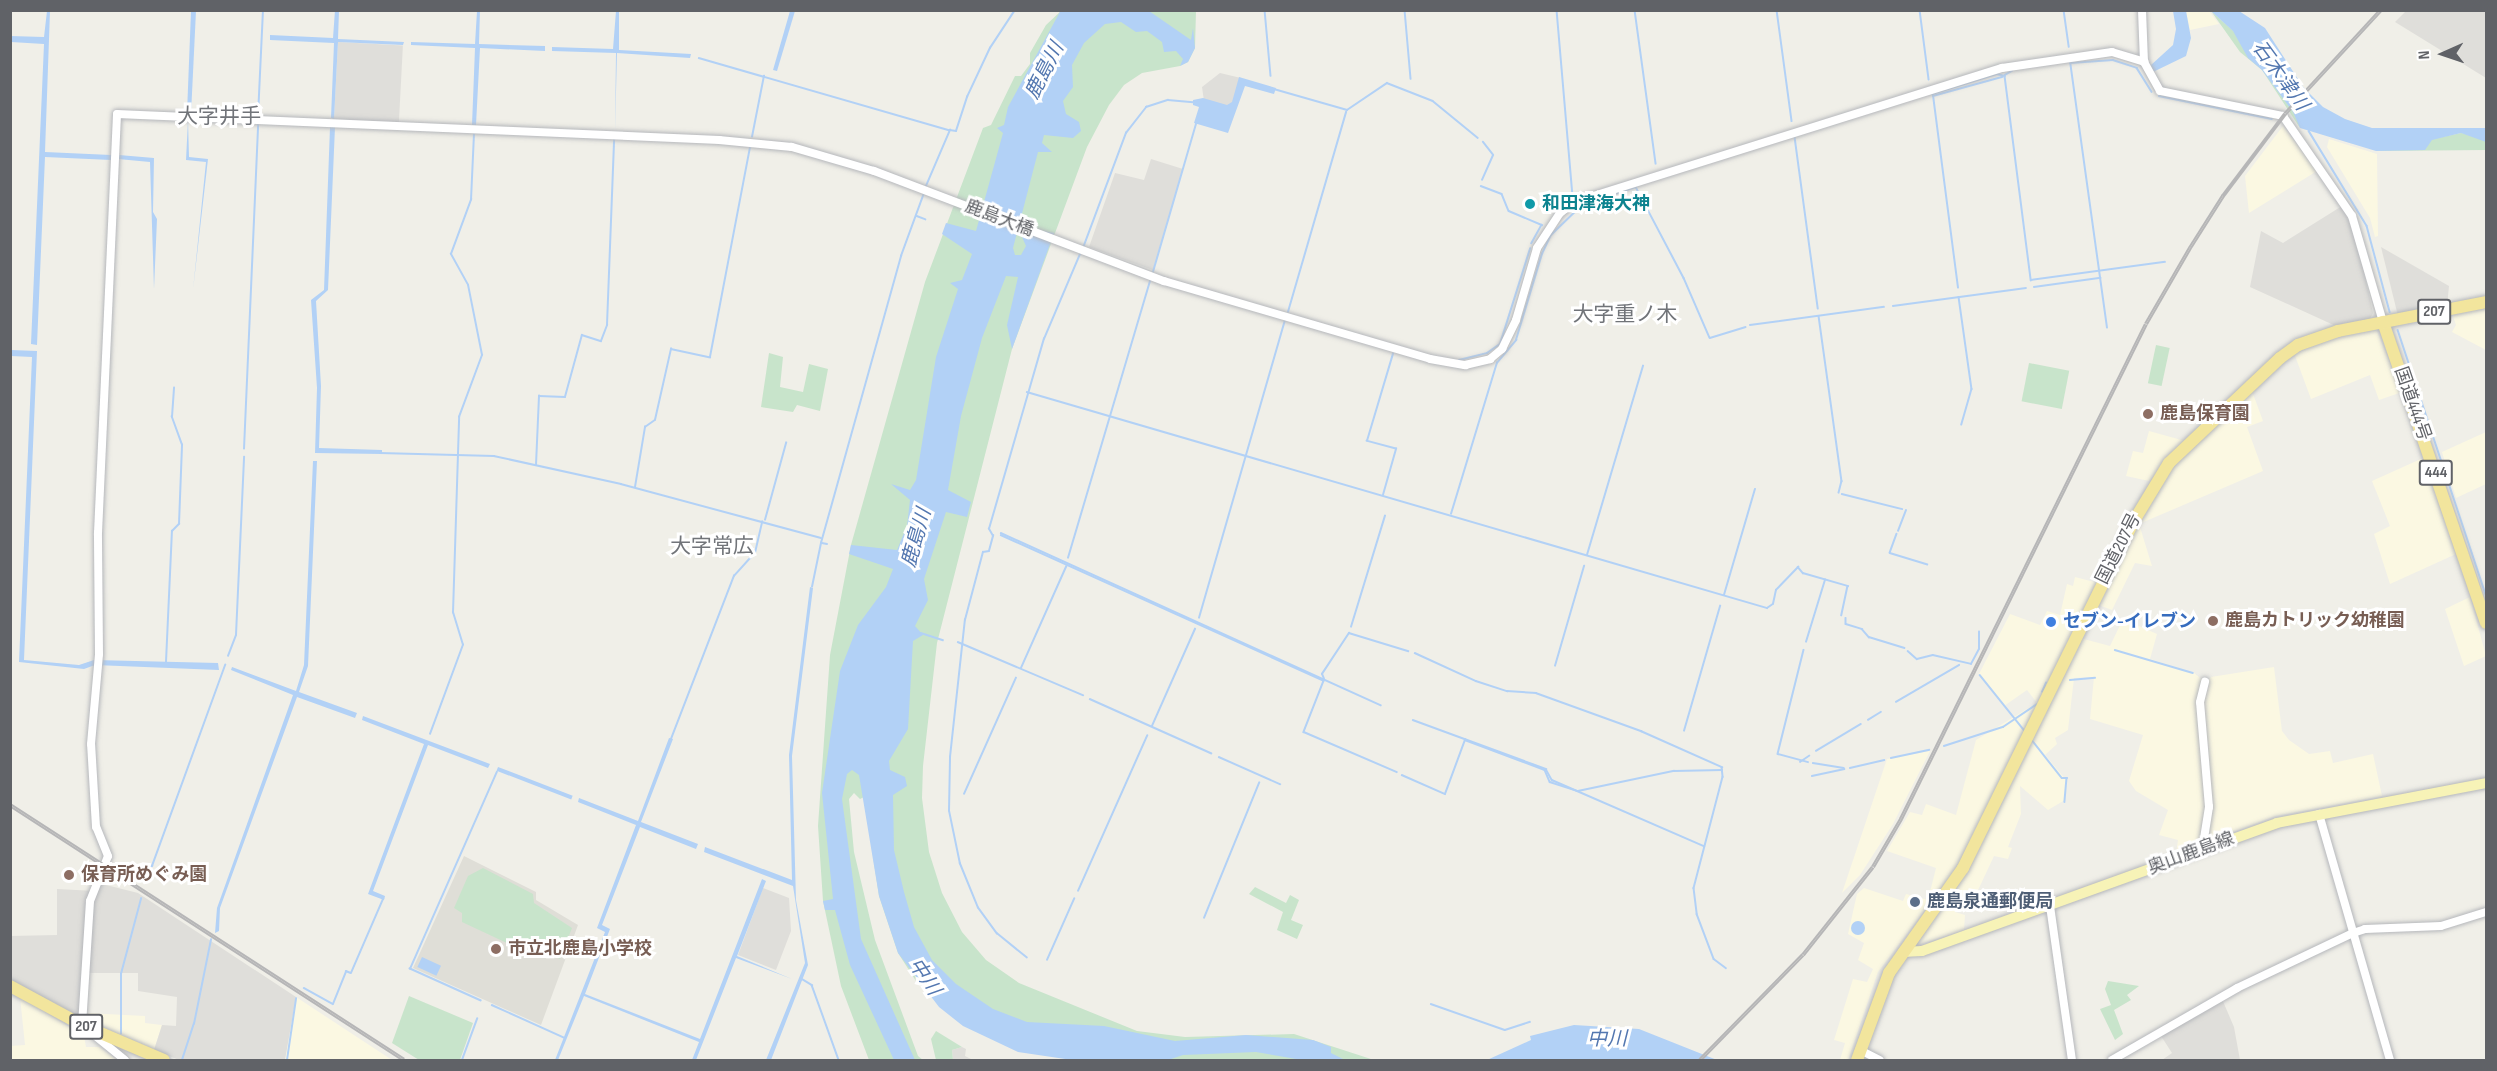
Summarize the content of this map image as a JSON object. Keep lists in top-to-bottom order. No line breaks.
{"streets":{"highway":["207","国道444号","444","国道207号"],"main road":["奥山鹿島線"],"street":["鹿島大橋"]},"crossings":[["鹿島大橋","207"],["国道444号","国道207号"],["国道207号","奥山鹿島線"]],"districts":["大字井手","大字重ノ木","大字常広"],"water":["鹿島川","石木津川","中川"],"places":["和田津海大神","鹿島保育園","鹿島カトリック幼稚園","セブン-イレブン","保育所めぐみ園","鹿島泉通郵便局","市立北鹿島小学校"],"north":"left"}
